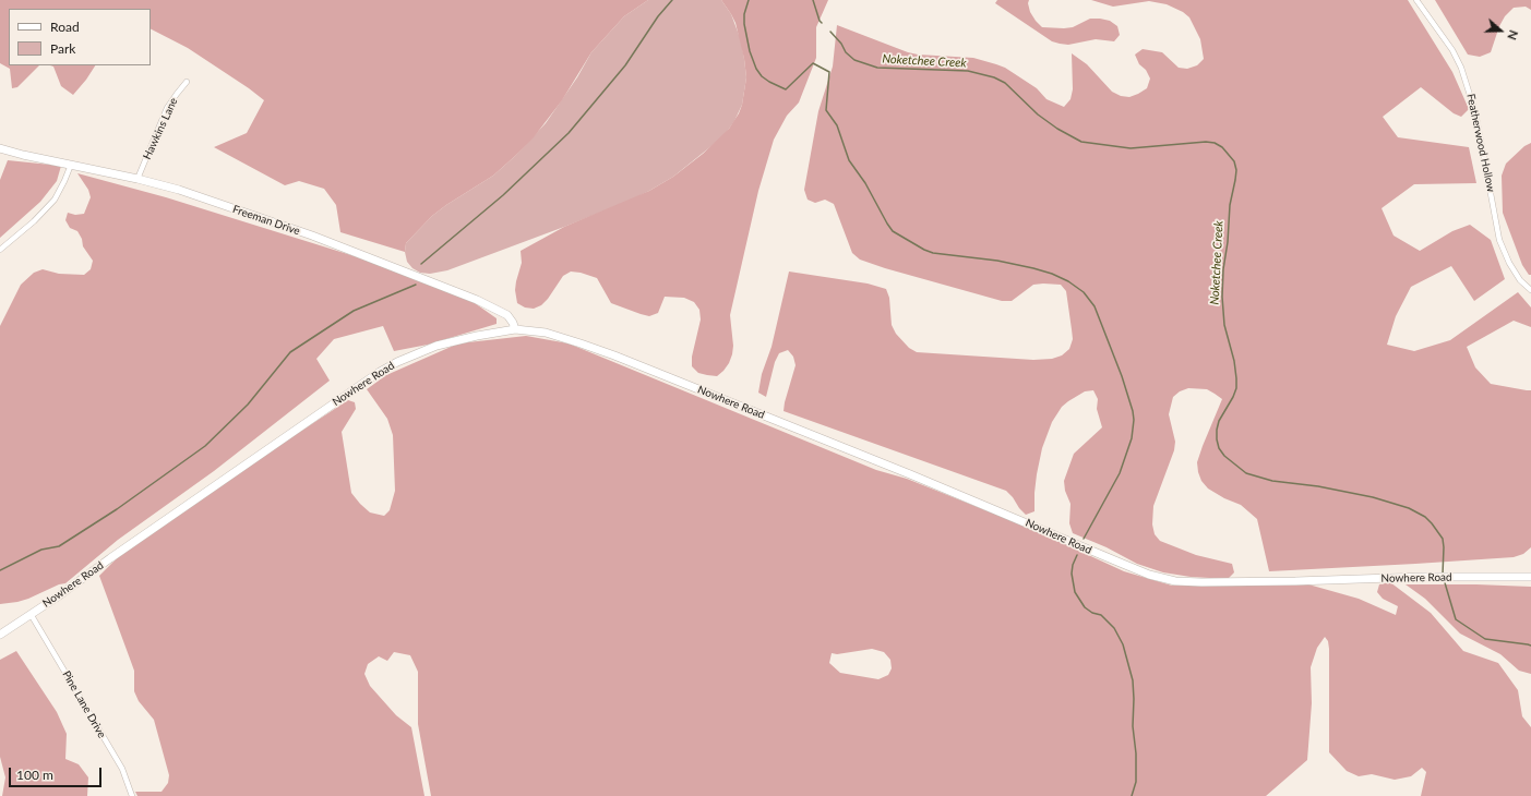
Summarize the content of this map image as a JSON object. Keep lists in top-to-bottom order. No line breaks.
{"streets":{"street":["Hawkins Lane","Featherwood Hollow","Freeman Drive","Nowhere Road","Pine Lane Drive"]},"crossings":[["Hawkins Lane","Freeman Drive"],["Freeman Drive","Nowhere Road"],["Nowhere Road","Pine Lane Drive"]],"water":["Noketchee Creek"],"legend":["Road","Park"],"scale_bar":"100 m","north":"right"}
